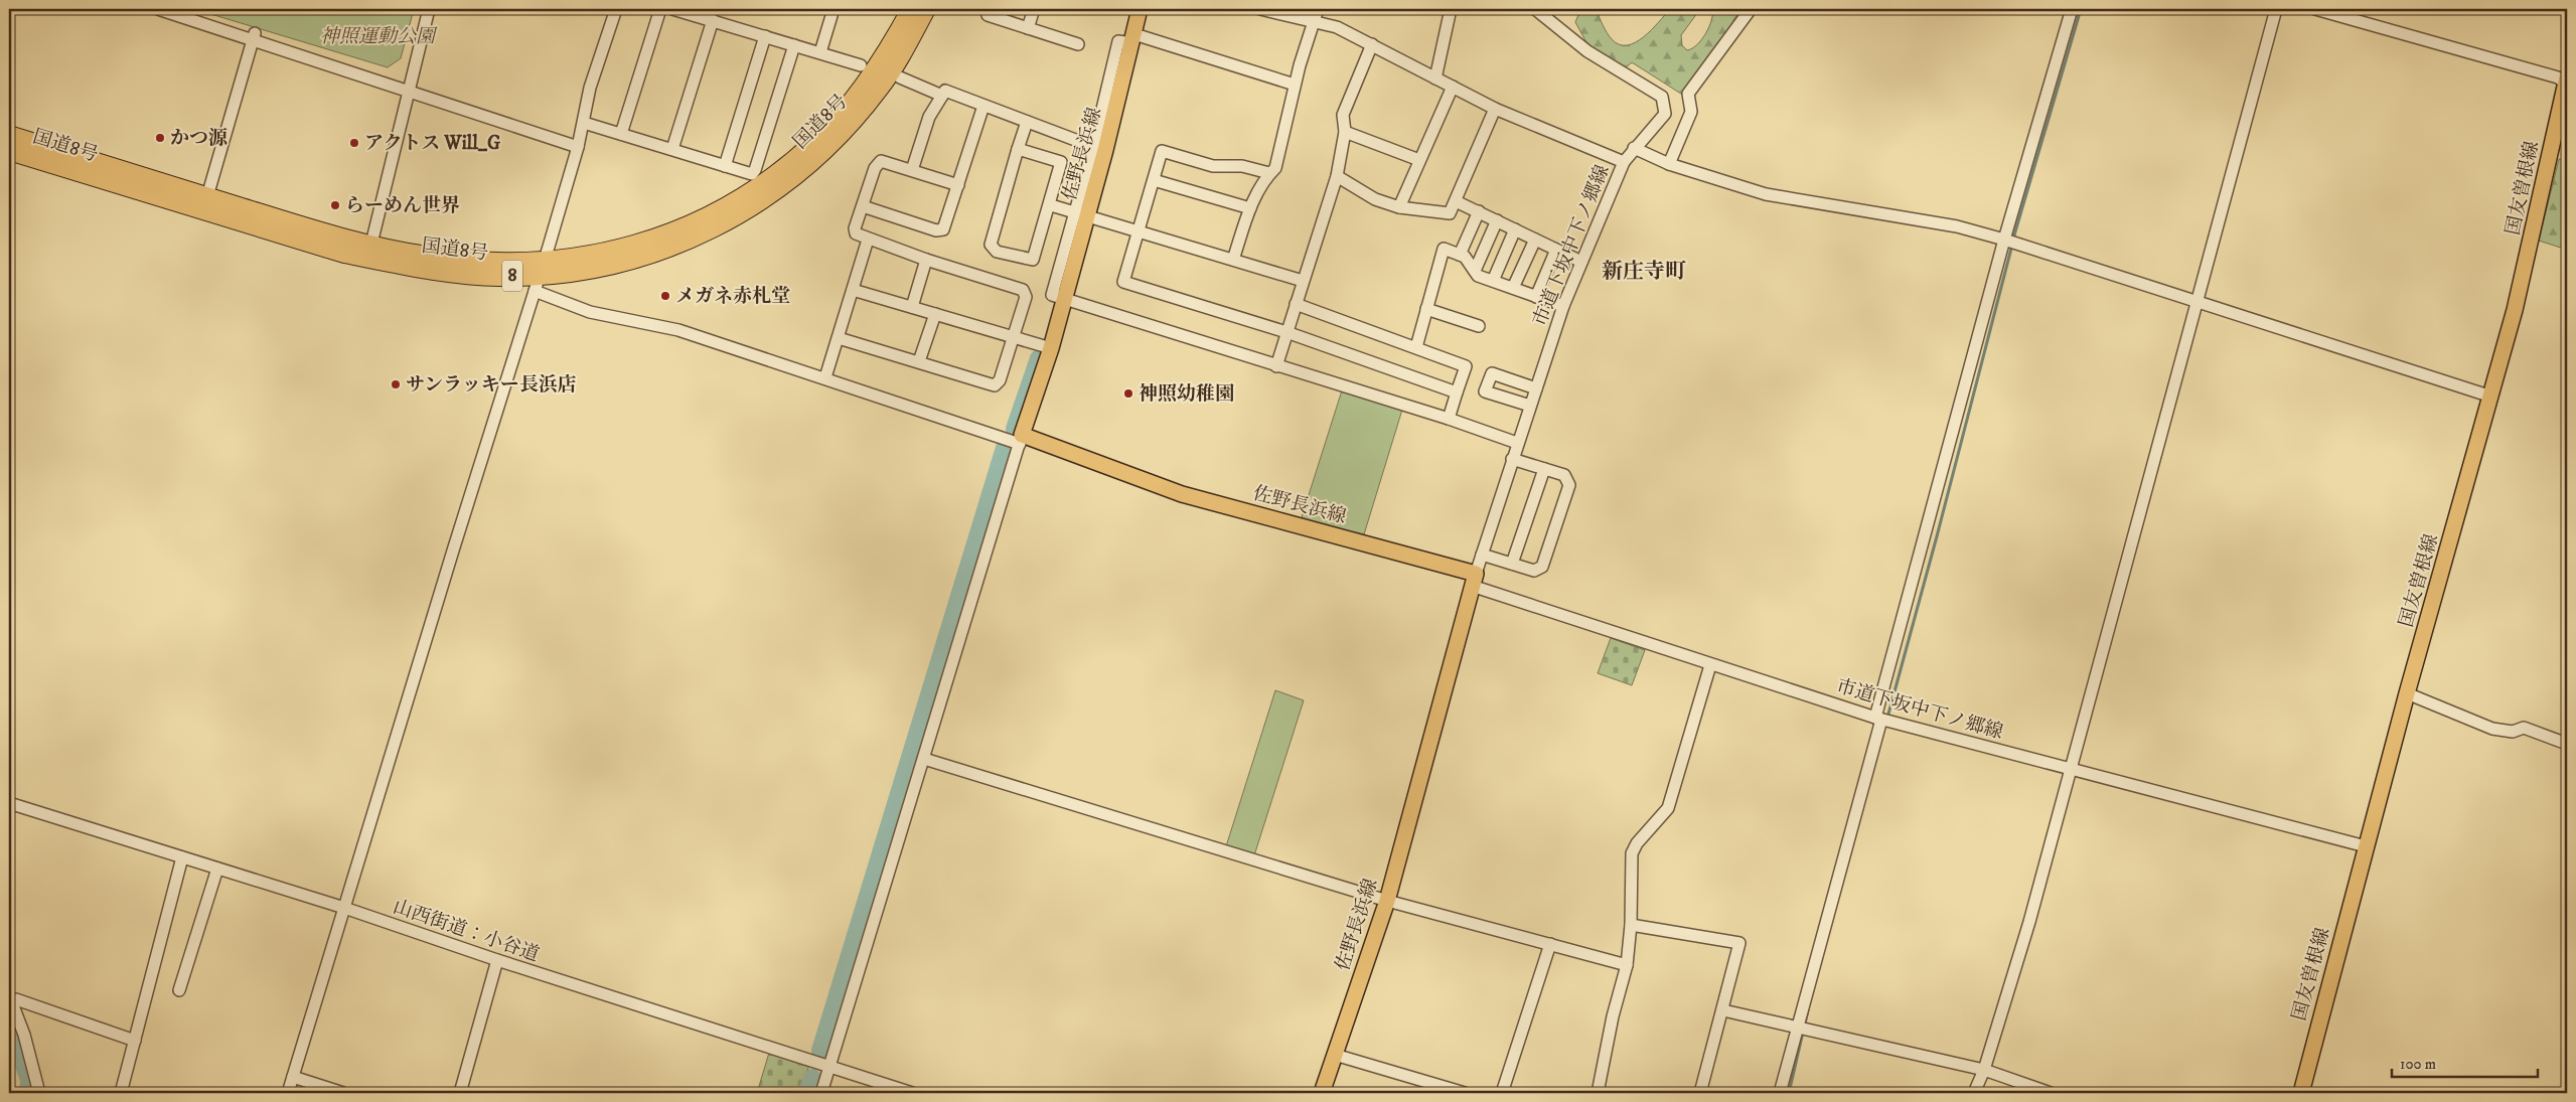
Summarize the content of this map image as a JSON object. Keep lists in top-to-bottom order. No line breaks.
{"streets":{"highway":["国道8号","8"],"main road":["佐野長浜線","国友曽根線"],"street":["市道下坂中下ノ郷線","山西街道：小谷道"]},"crossings":[["佐野長浜線","市道下坂中下ノ郷線"],["国友曽根線","市道下坂中下ノ郷線"]],"districts":["新庄寺町"],"parks":["神照運動公園"],"places":["かつ源","アクトス Will_G","らーめん世界","メガネ赤札堂","サンラッキー長浜店","神照幼稚園"],"scale_bar":"100 m"}
